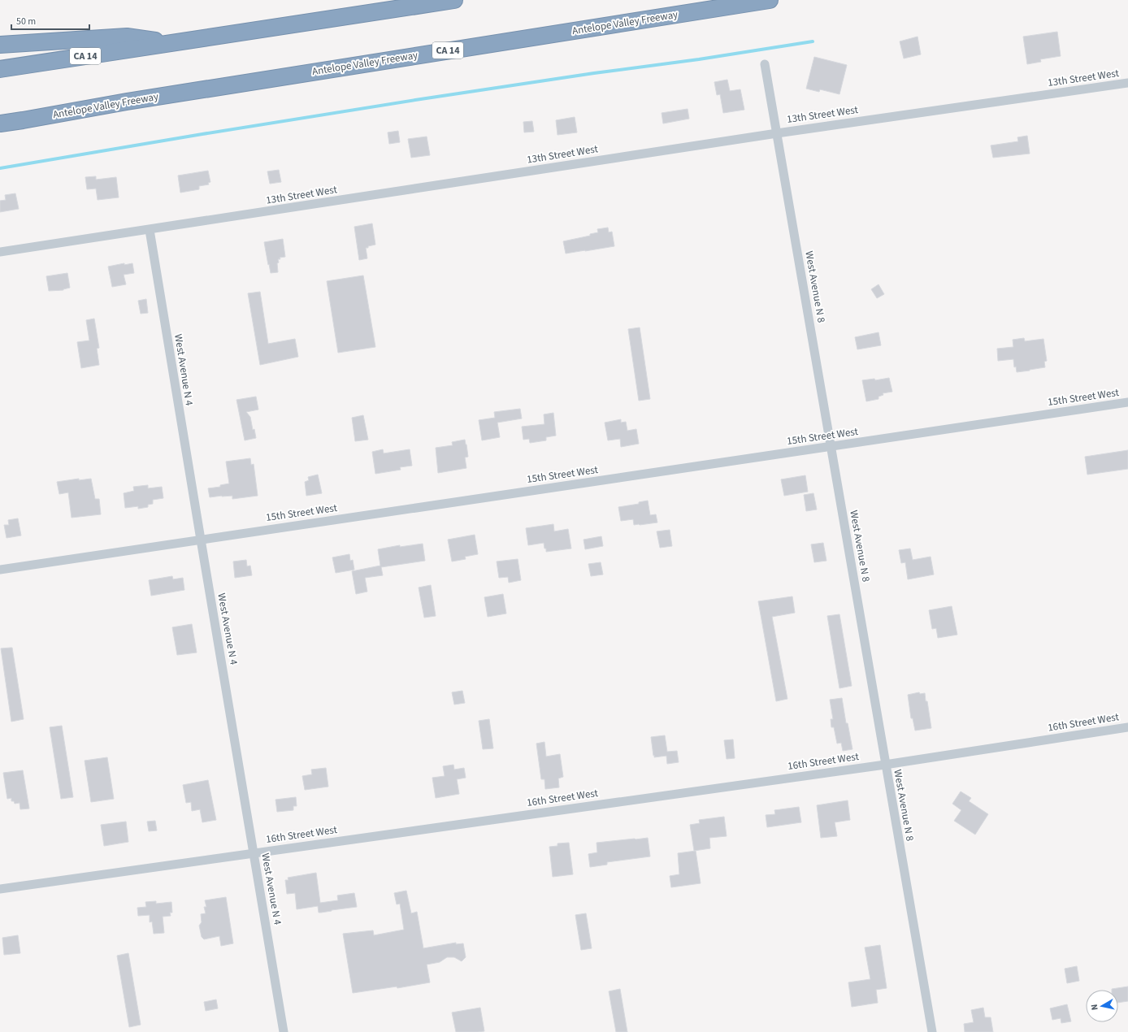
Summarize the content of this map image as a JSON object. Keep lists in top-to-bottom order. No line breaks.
{"streets":{"highway":["Antelope Valley Freeway","CA 14"],"street":["13th Street West","West Avenue N 8","West Avenue N 4","15th Street West","16th Street West"]},"crossings":[["13th Street West","West Avenue N 8"],["13th Street West","West Avenue N 4"],["West Avenue N 8","15th Street West"],["West Avenue N 8","16th Street West"],["West Avenue N 4","15th Street West"],["West Avenue N 4","16th Street West"]],"scale_bar":"50 m","north":"left"}
